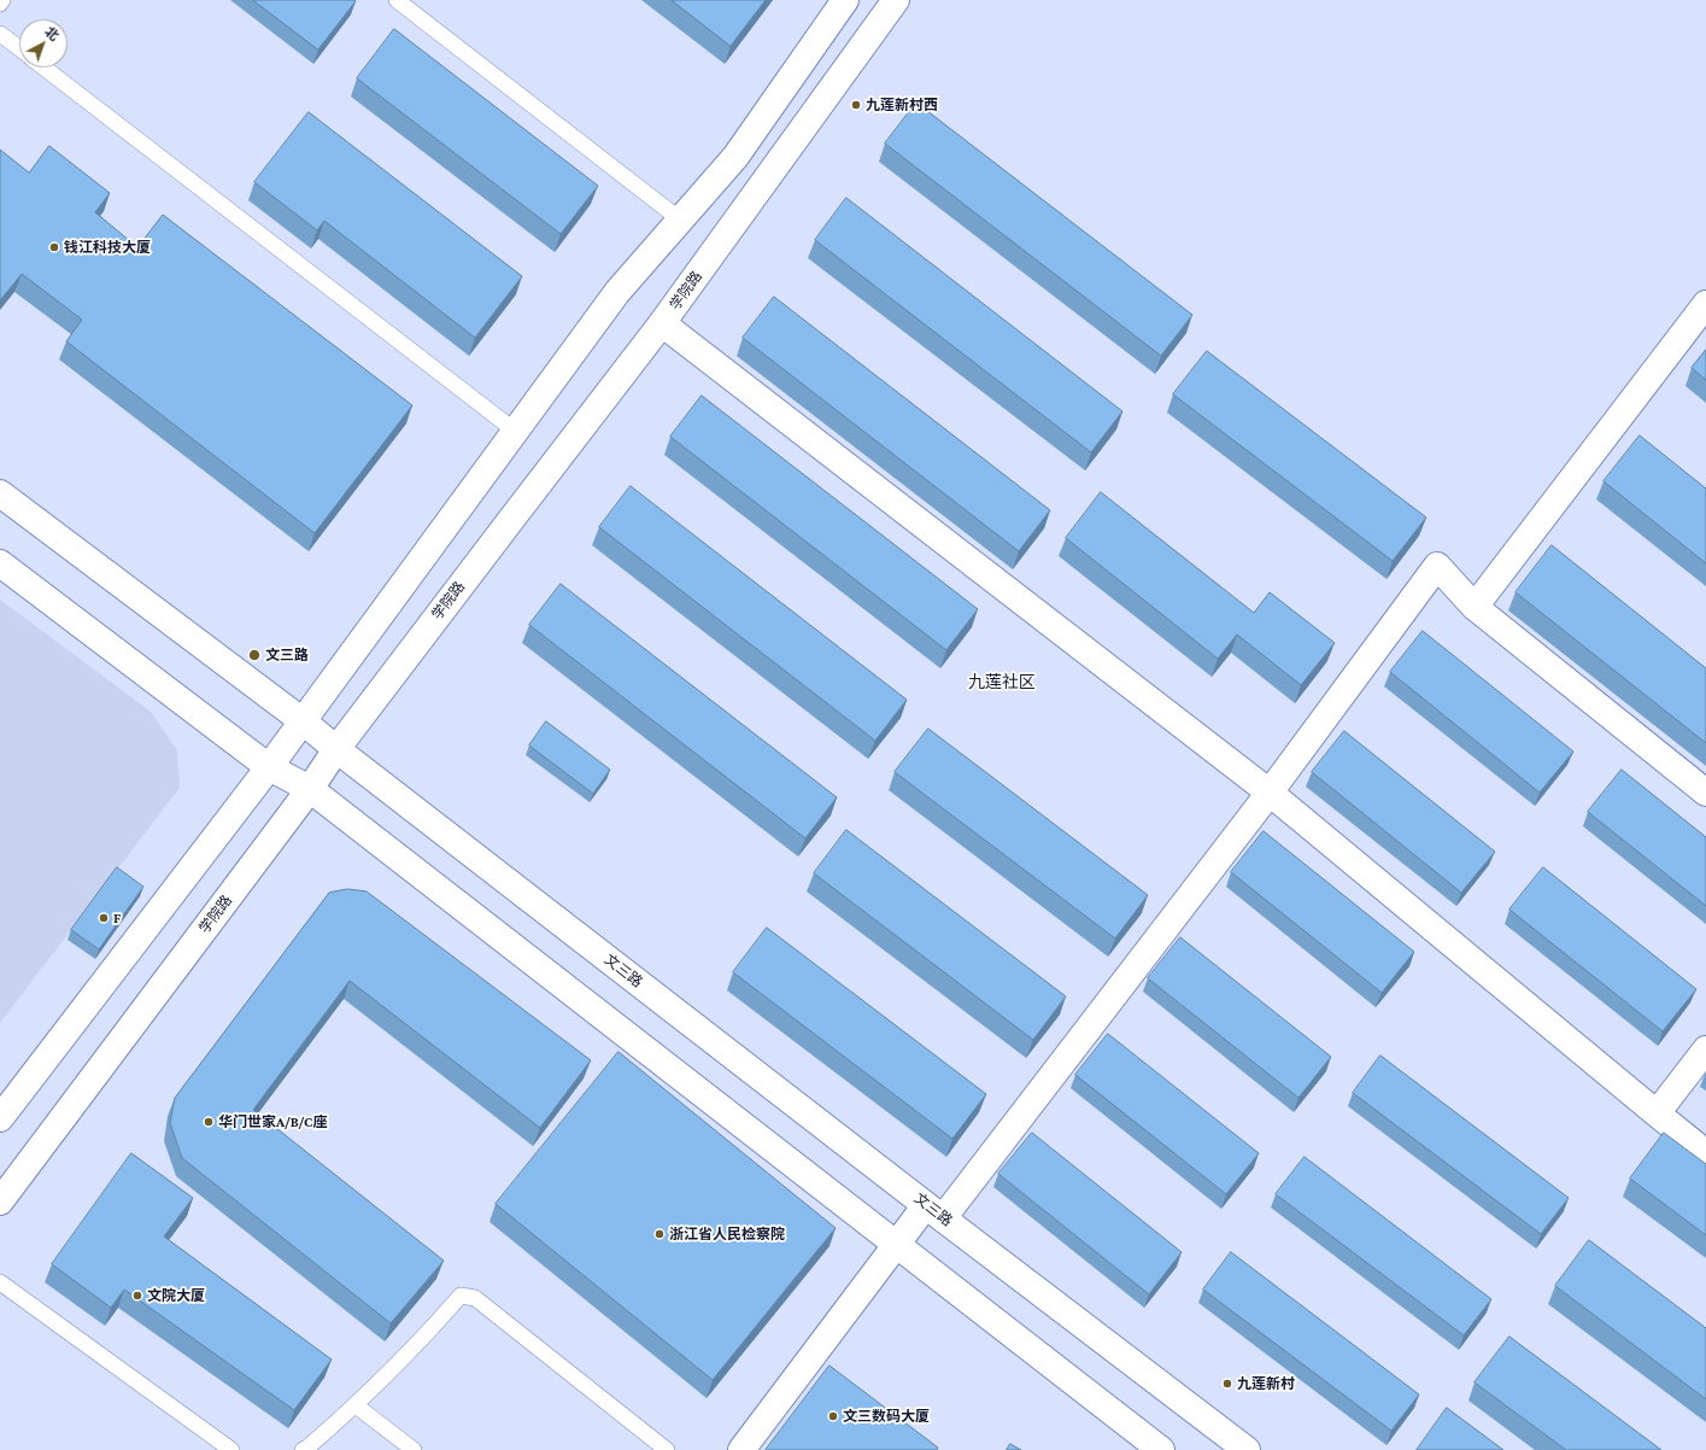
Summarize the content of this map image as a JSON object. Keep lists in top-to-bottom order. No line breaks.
{"streets":{"main road":["学院路","文三路"]},"crossings":[["学院路","文三路"]],"districts":["九莲社区"],"places":["九莲新村西","钱江科技大厦","文三路","F","华门世家A/B/C座","浙江省人民检察院","文院大厦","九莲新村","文三数码大厦"],"north":"top right"}
